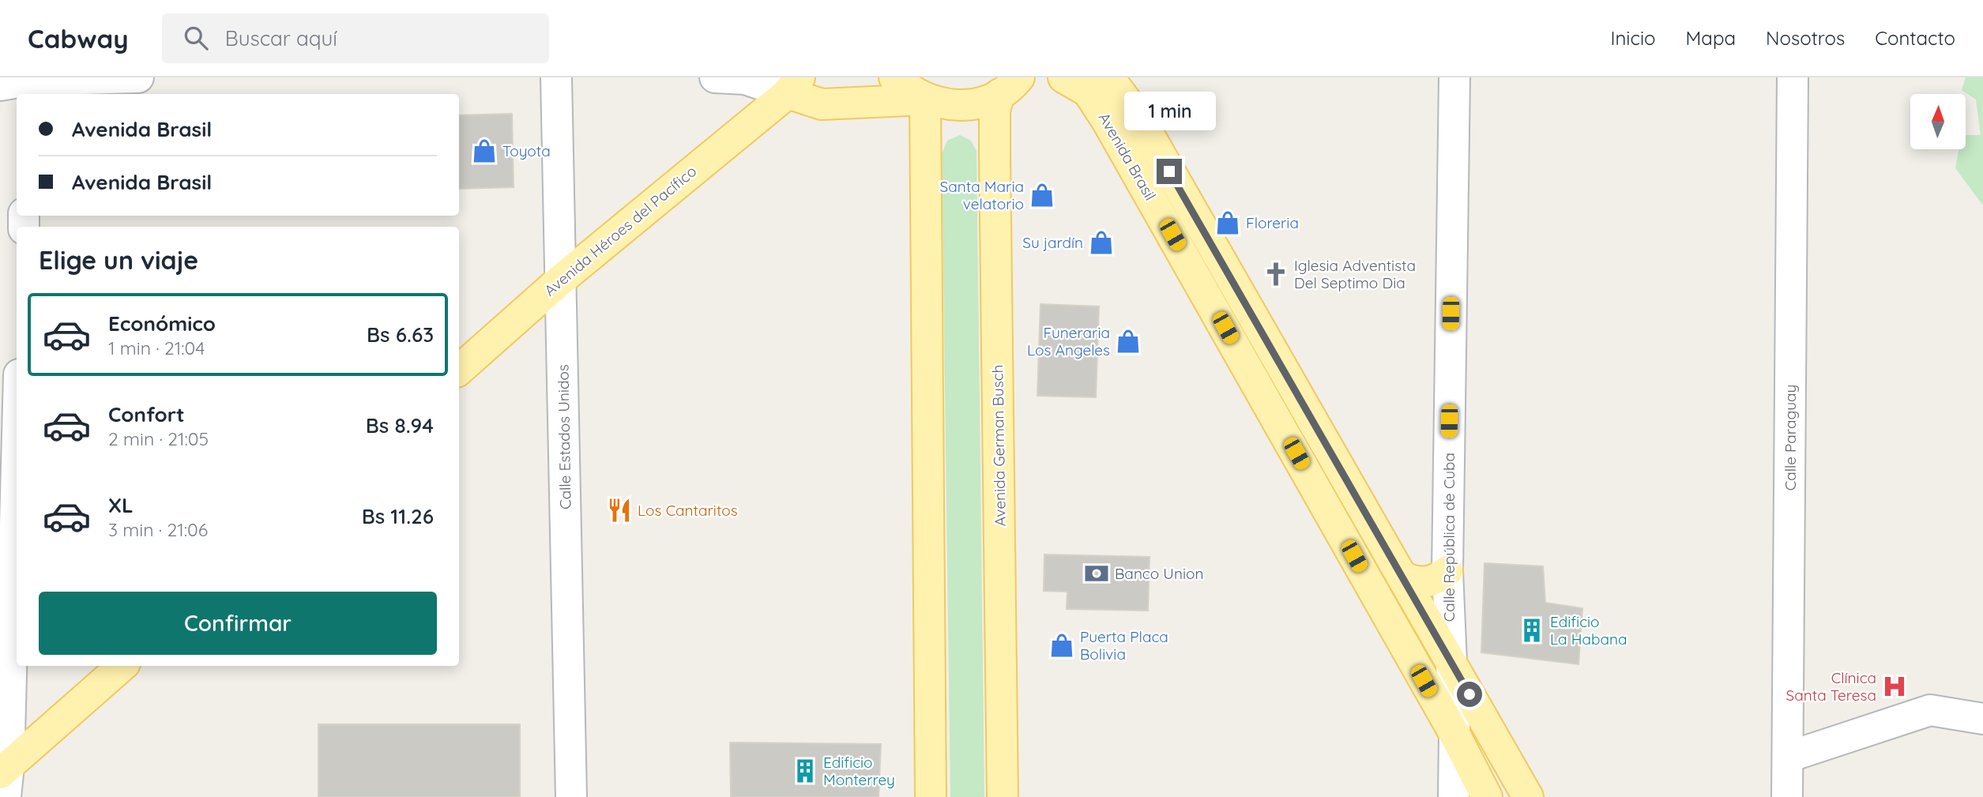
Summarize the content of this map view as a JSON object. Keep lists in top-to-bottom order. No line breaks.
{"streets":{"main road":["Avenida Brasil","Avenida Héroes del Pacífico","Avenida German Busch"],"street":["Calle Estados Unidos","Calle Paraguay","Calle República de Cuba"]},"crossings":[["Avenida Brasil","Calle República de Cuba"],["Avenida Héroes del Pacífico","Calle Estados Unidos"]],"places":{"shop":["Toyota","Santa Maria velatorio","Floreria","Su jardín","Funeraria Los Angeles","Puerta Placa Bolivia"],"church":["Iglesia Adventista Del Septimo Dia"],"restaurant":["Los Cantaritos"],"bank":["Banco Union"],"building":["Edificio La Habana","Edificio Monterrey"],"hospital":["Clínica Santa Teresa"]},"north":"top","page":{"header":"Cabway","search":"Buscar aquí","nav":["Inicio","Mapa","Nosotros","Contacto"],"bubble":"1 min","banner":["Avenida Brasil","Avenida Brasil"],"heading":"Elige un viaje","list":[{"name":"Económico","note":"1 min · 21:04","value":"Bs 6.63"},{"name":"Confort","note":"2 min · 21:05","value":"Bs 8.94"},{"name":"XL","note":"3 min · 21:06","value":"Bs 11.26"}],"buttons":"Confirmar"}}
